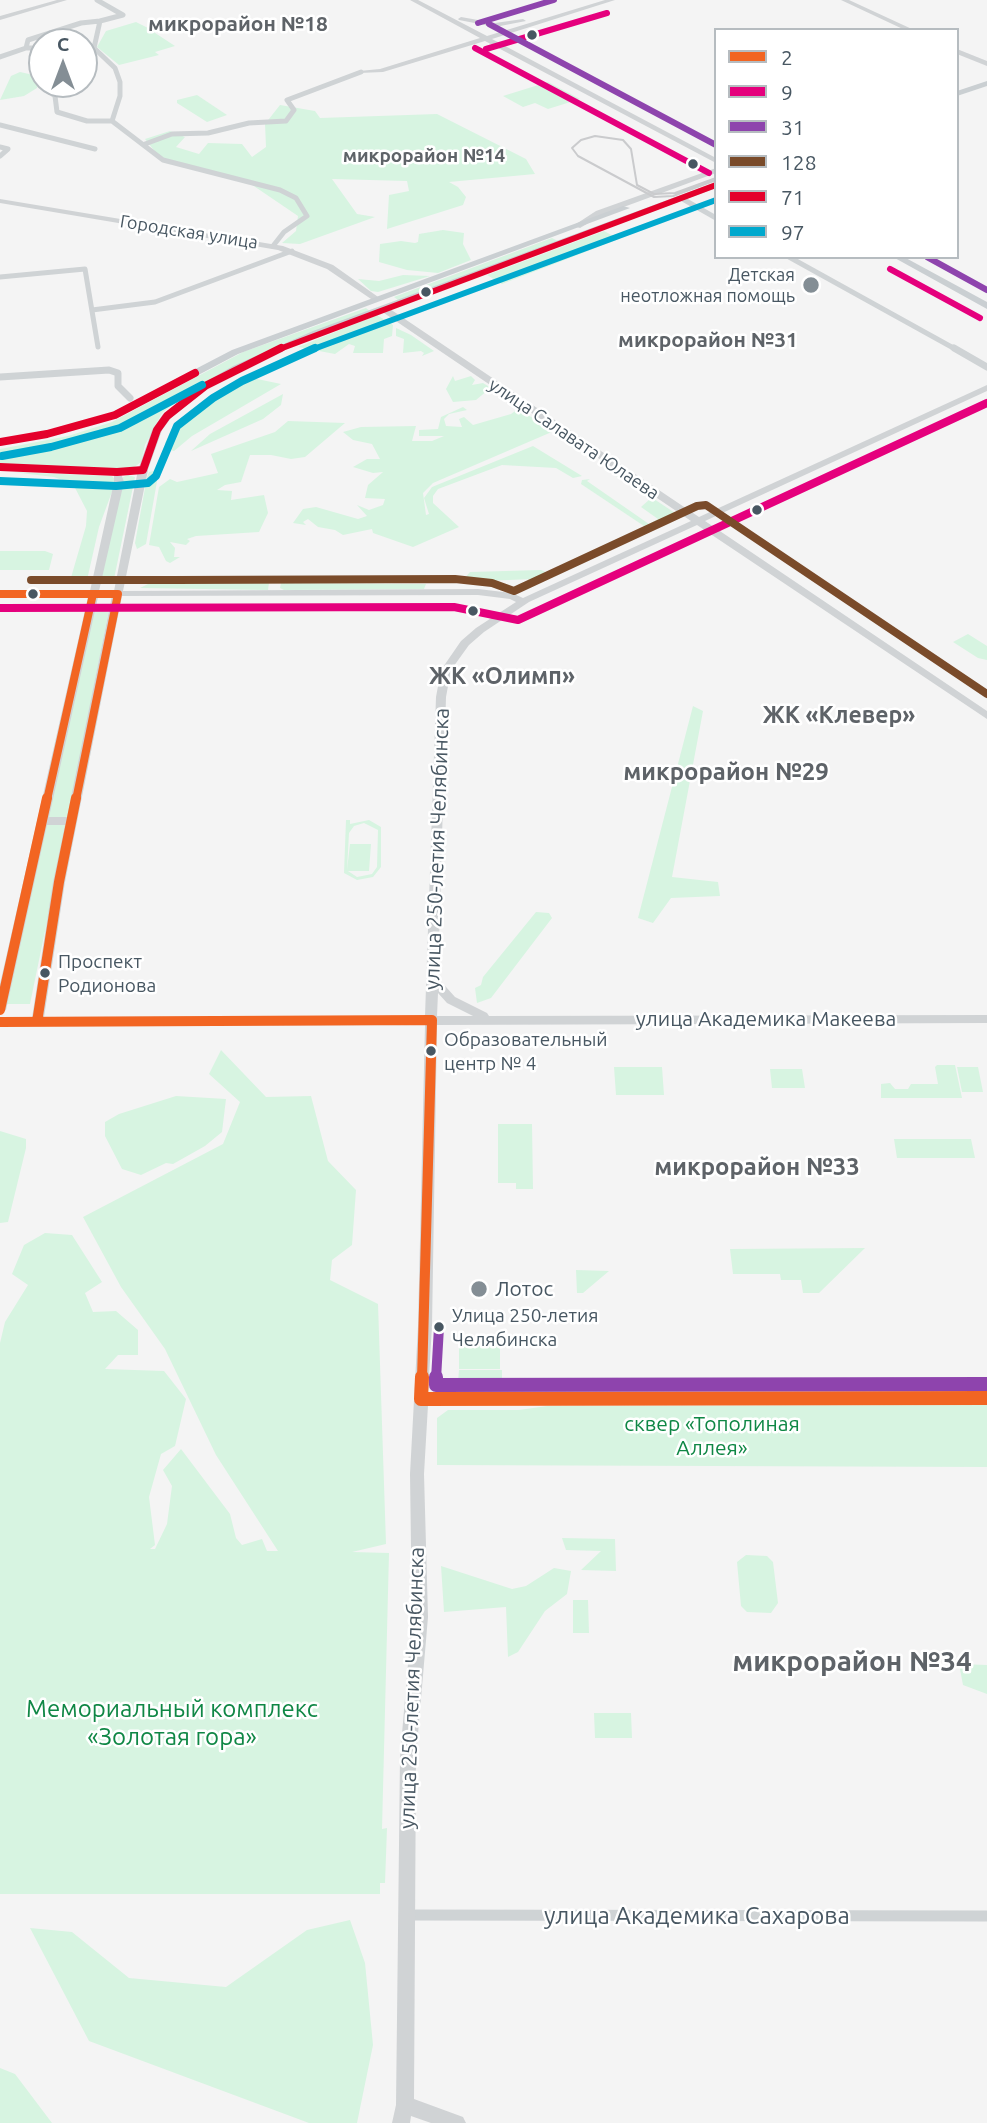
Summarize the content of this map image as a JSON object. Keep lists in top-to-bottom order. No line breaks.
{"streets":{"main road":["Городская улица","улица Салавата Юлаева","улица Академика Макеева"],"street":["улица 250-летия Челябинска","улица Академика Сахарова"]},"crossings":[["Городская улица","улица Салавата Юлаева"],["улица Салавата Юлаева","улица 250-летия Челябинска"],["улица 250-летия Челябинска","улица Академика Макеева"],["улица 250-летия Челябинска","улица Академика Сахарова"]],"districts":["микрорайон №18","микрорайон №14","микрорайон №31","ЖК «Олимп»","ЖК «Клевер»","микрорайон №29","микрорайон №33","микрорайон №34"],"parks":["сквер «Тополиная Аллея»","Мемориальный комплекс «Золотая гора»"],"places":["Детская неотложная помощь","Проспект Родионова","Образовательный центр № 4","Лотос","Улица 250-летия Челябинска"],"lines":["transit line 31","transit line 9","transit line 71","transit line 97","transit line 128","transit line 2"],"legend":["2","9","31","128","71","97"],"north":"top"}
